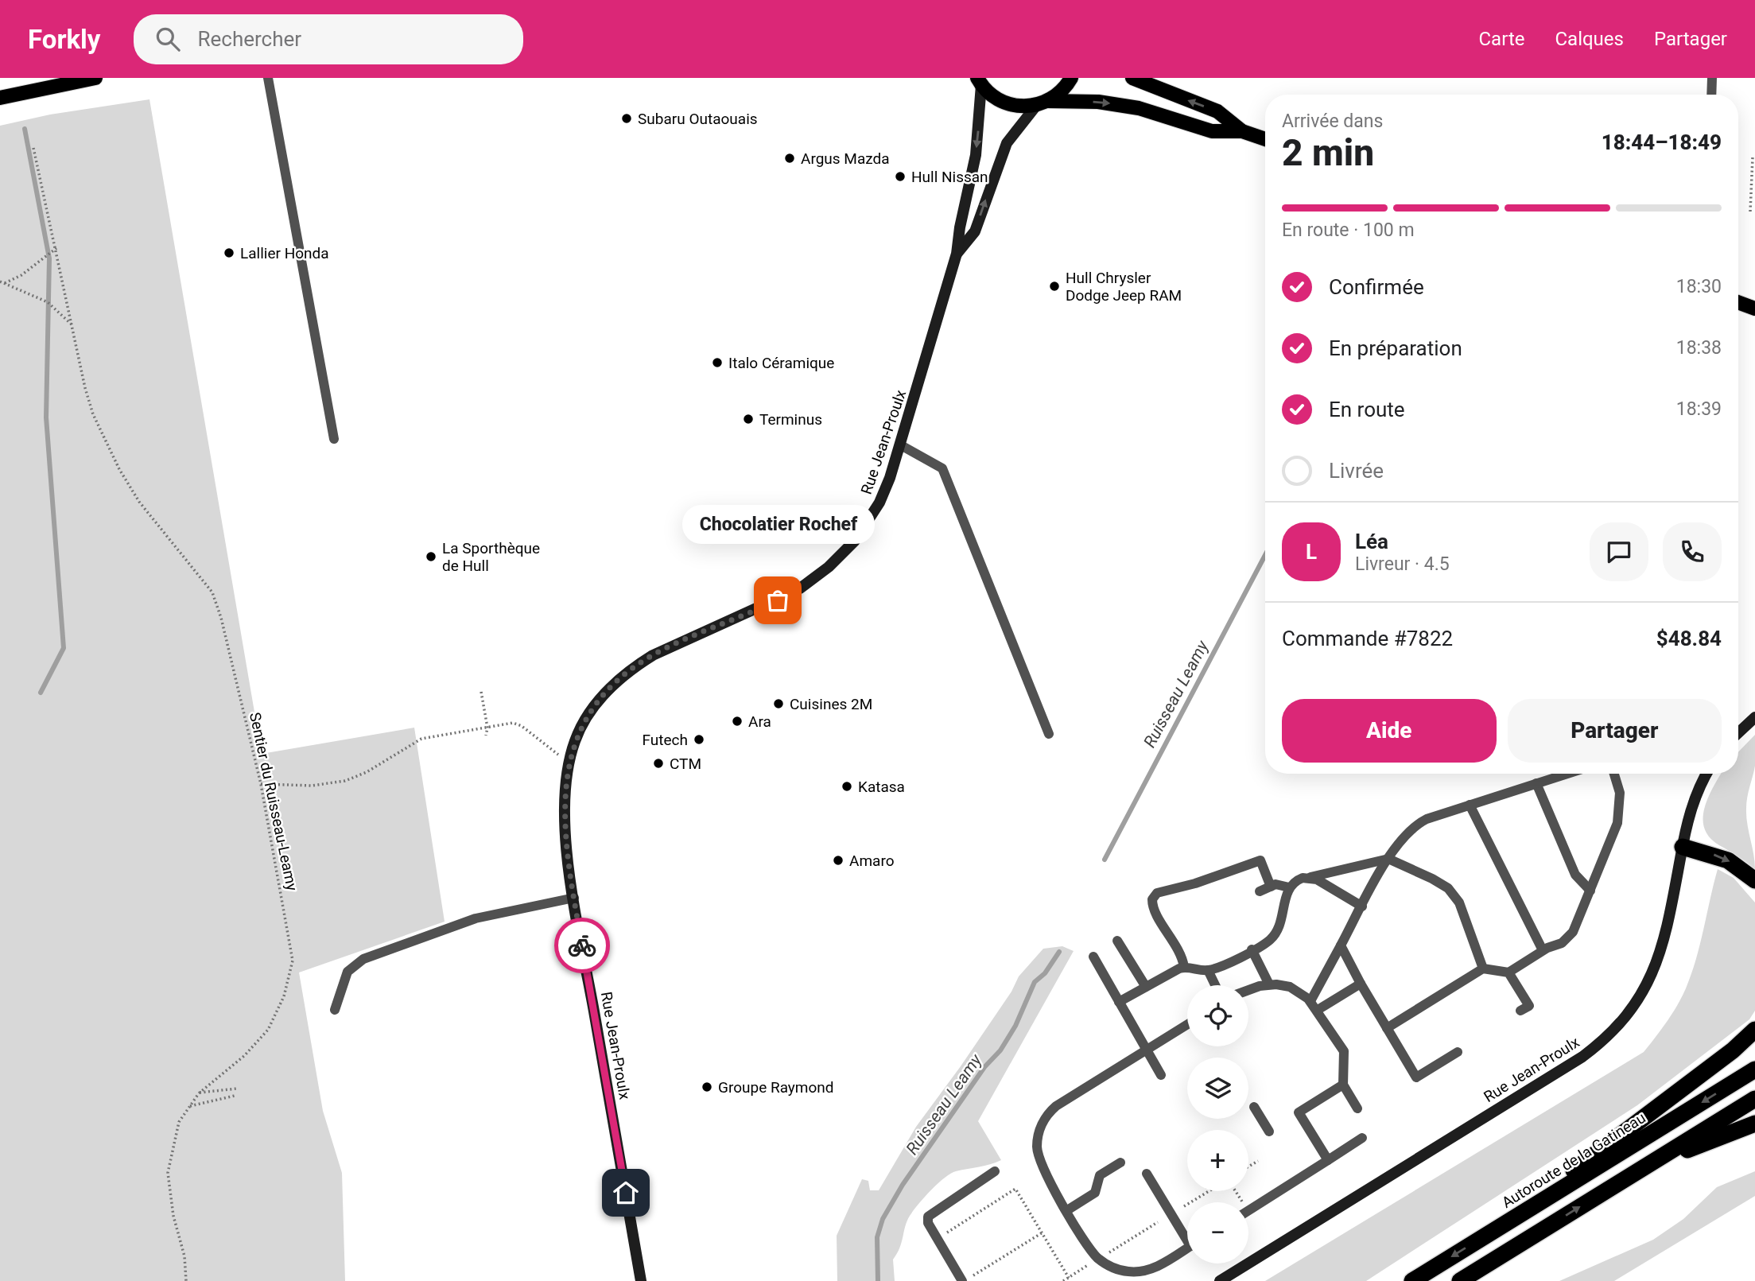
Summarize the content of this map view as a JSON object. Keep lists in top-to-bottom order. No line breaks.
{"streets":{"highway":["Autoroute de la Gatineau"],"street":["Rue Jean-Proulx"],"path":["Sentier du Ruisseau-Leamy"]},"water":["Ruisseau Leamy"],"places":["Subaru Outaouais","Argus Mazda","Hull Nissan","Lallier Honda","Hull Chrysler Dodge Jeep RAM","Italo Céramique","Terminus","La Sporthèque de Hull","Chocolatier Rochef","Cuisines 2M","Ara","Futech","CTM","Katasa","Amaro","Groupe Raymond"],"page":{"header":"Forkly","search":"Rechercher","nav":["Carte","Calques","Partager"],"heading":["2 min","Arrivée dans","18:44–18:49"],"panel":["Léa","Livreur · 4.5","Commande #7822","$48.84"],"bar":"En route · 100 m","list":[["Confirmée","18:30"],["En préparation","18:38"],["En route","18:39"],"Livrée"],"bubble":"Chocolatier Rochef","round":"L","buttons":["Aide","Partager"],"map_buttons":["+","−"]}}
